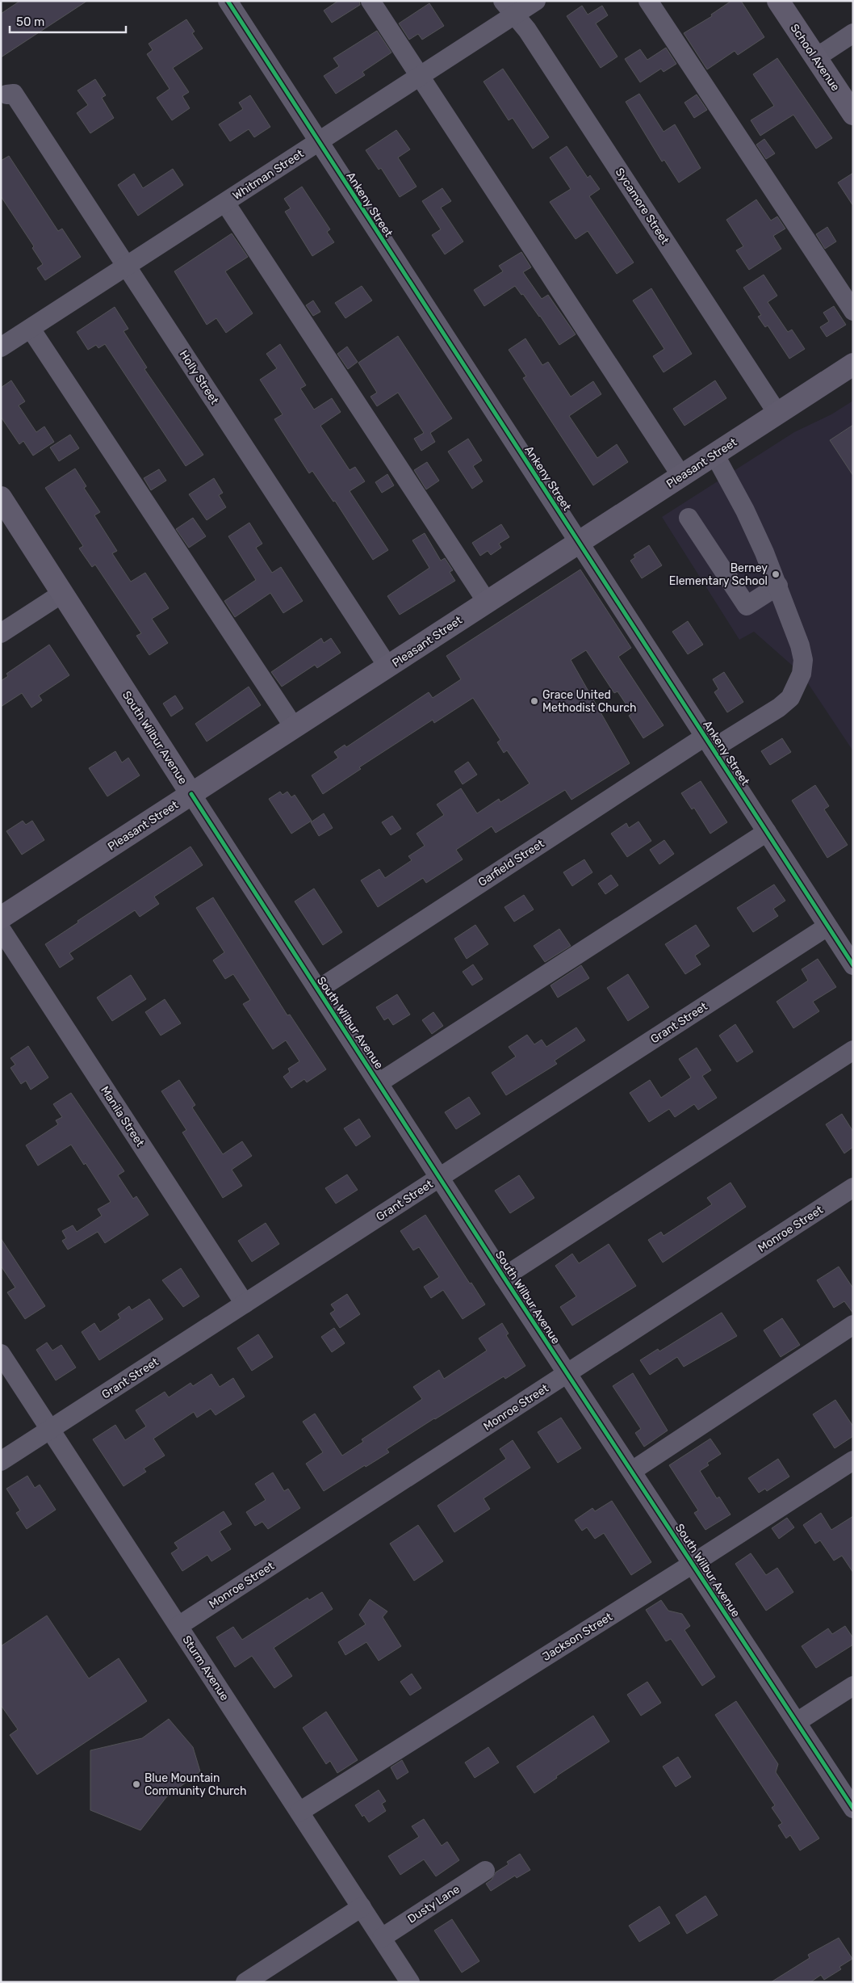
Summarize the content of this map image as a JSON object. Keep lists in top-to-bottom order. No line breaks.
{"streets":{"main road":["School Avenue","Pleasant Street","South Wilbur Avenue"],"street":["Whitman Street","Ankeny Street","Sycamore Street","Holly Street","Garfield Street","Grant Street","Manila Street","Monroe Street","Jackson Street","Sturm Avenue","Dusty Lane"]},"crossings":[["Whitman Street","Ankeny Street"],["Whitman Street","Sycamore Street"],["Whitman Street","Holly Street"],["Ankeny Street","Pleasant Street"],["Ankeny Street","Garfield Street"],["Ankeny Street","Grant Street"],["Sycamore Street","Pleasant Street"],["Holly Street","Pleasant Street"],["Pleasant Street","South Wilbur Avenue"],["Pleasant Street","Garfield Street"],["South Wilbur Avenue","Garfield Street"],["South Wilbur Avenue","Grant Street"],["South Wilbur Avenue","Monroe Street"],["South Wilbur Avenue","Jackson Street"],["Grant Street","Manila Street"],["Grant Street","Sturm Avenue"],["Monroe Street","Sturm Avenue"],["Jackson Street","Sturm Avenue"],["Sturm Avenue","Dusty Lane"]],"places":["Berney Elementary School","Grace United Methodist Church","Blue Mountain Community Church"],"scale_bar":"50 m"}
